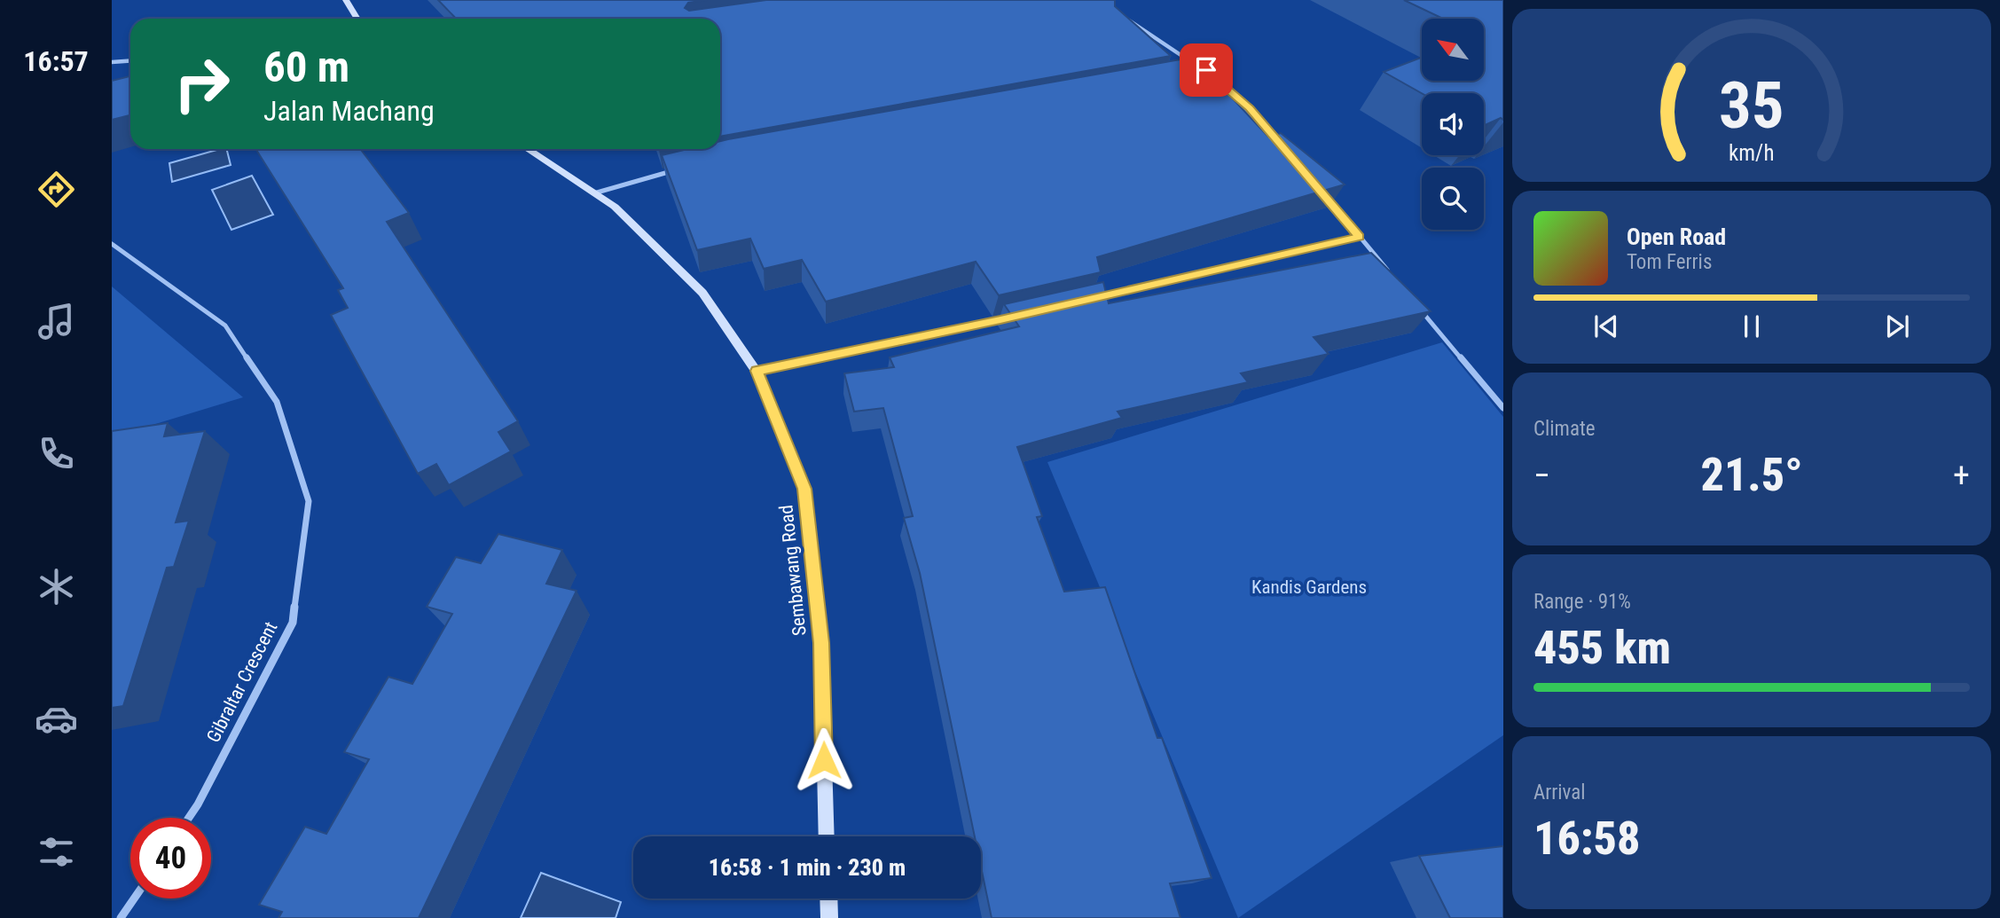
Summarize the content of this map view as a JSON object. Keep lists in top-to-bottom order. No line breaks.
{"streets":{"street":["Sembawang Road","Gibraltar Crescent"]},"parks":["Kandis Gardens"],"north":"top left","page":{"tabs":"16:57","turn":["60 m","Jalan Machang"],"song":["Open Road","Tom Ferris"],"tile":["Climate",["Range · 91%","455 km"],["Arrival","16:58"]],"heat":["−","21.5°","+"],"limit":"40","trip":"16:58 · 1 min · 230 m","gauge":["35","km/h"]}}
